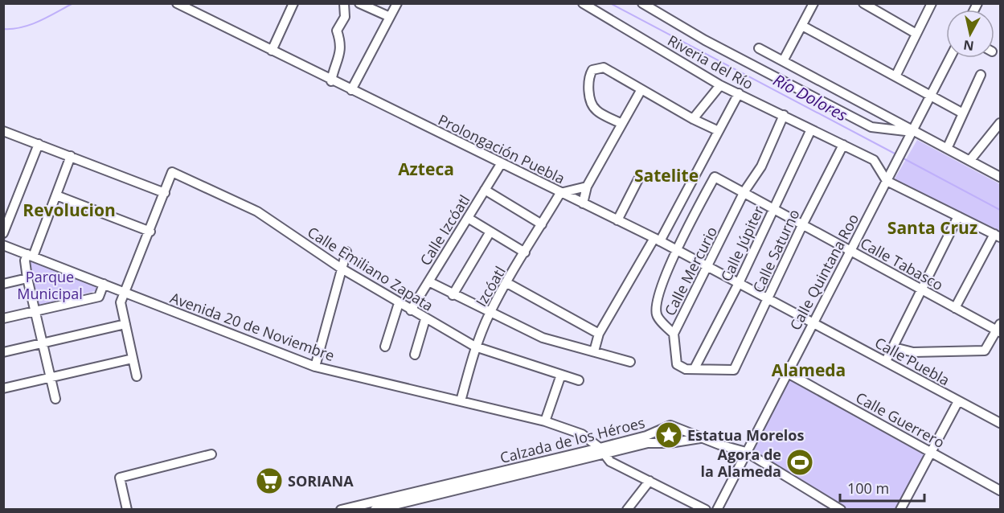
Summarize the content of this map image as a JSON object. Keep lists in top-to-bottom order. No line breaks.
{"streets":{"street":["Riveria del Río","Prolongación Puebla","Calle Izcóatl","Calle Júpiter","Calle Saturno","Calle Tabasco","Calle Emiliano Zapata","Calle Mercurio","Calle Quintana Roo","Izcóatl","Avenida 20 de Noviembre","Calle Puebla","Calle Guerrero","Calzada de los Héroes"]},"crossings":[["Riveria del Río","Calle Júpiter"],["Riveria del Río","Calle Saturno"],["Riveria del Río","Calle Mercurio"],["Riveria del Río","Calle Quintana Roo"],["Prolongación Puebla","Calle Izcóatl"],["Prolongación Puebla","Calle Júpiter"],["Prolongación Puebla","Calle Saturno"],["Prolongación Puebla","Calle Tabasco"],["Prolongación Puebla","Calle Mercurio"],["Prolongación Puebla","Calle Quintana Roo"],["Prolongación Puebla","Izcóatl"],["Prolongación Puebla","Calle Puebla"],["Calle Izcóatl","Calle Emiliano Zapata"],["Calle Júpiter","Calle Saturno"],["Calle Júpiter","Calle Tabasco"],["Calle Júpiter","Calle Mercurio"],["Calle Saturno","Calle Tabasco"],["Calle Saturno","Calle Mercurio"],["Calle Tabasco","Calle Mercurio"],["Calle Tabasco","Calle Quintana Roo"],["Calle Emiliano Zapata","Izcóatl"],["Calle Quintana Roo","Calle Puebla"],["Calle Quintana Roo","Calle Guerrero"],["Izcóatl","Avenida 20 de Noviembre"],["Avenida 20 de Noviembre","Calzada de los Héroes"]],"districts":["Azteca","Satelite","Revolucion","Santa Cruz","Alameda"],"water":["Río Dolores"],"parks":["Parque Municipal"],"places":{"place":["Estatua Morelos"],"sports":["Agora de la Alameda"],"supermarket":["SORIANA"]},"scale_bar":"100 m","north":"bottom"}
